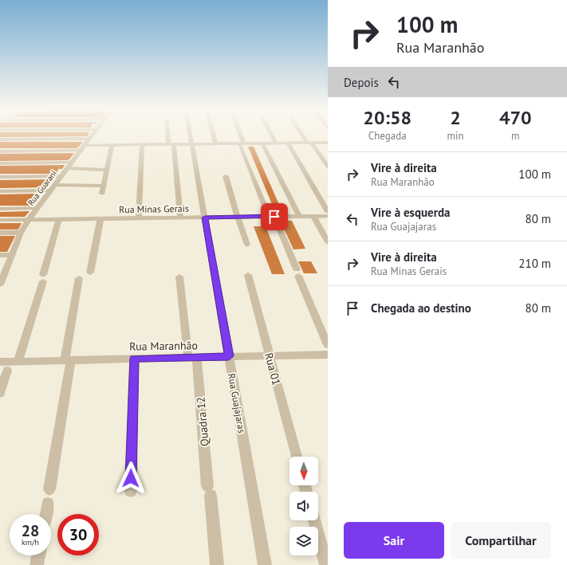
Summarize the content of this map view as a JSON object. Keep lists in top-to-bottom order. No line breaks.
{"streets":{"street":["Rua Guarani","Rua Minas Gerais","Rua Maranhão","Rua 01","Rua Guajajaras","Quadra 12"]},"crossings":[["Rua Guarani","Rua Minas Gerais"],["Rua Minas Gerais","Rua Guajajaras"],["Rua Maranhão","Rua 01"],["Rua Maranhão","Rua Guajajaras"],["Rua Maranhão","Quadra 12"]],"north":"bottom","page":{"turn":["100 m","Rua Maranhão"],"then":"Depois","eta":["20:58","Chegada","2","min","470","m"],"list":[{"name":"Vire à direita","note":"Rua Maranhão","value":"100 m"},{"name":"Vire à esquerda","note":"Rua Guajajaras","value":"80 m"},{"name":"Vire à direita","note":"Rua Minas Gerais","value":"210 m"},{"name":"Chegada ao destino","value":"80 m"}],"speed":"28 km/h","limit":"30","buttons":["Sair","Compartilhar"]}}
